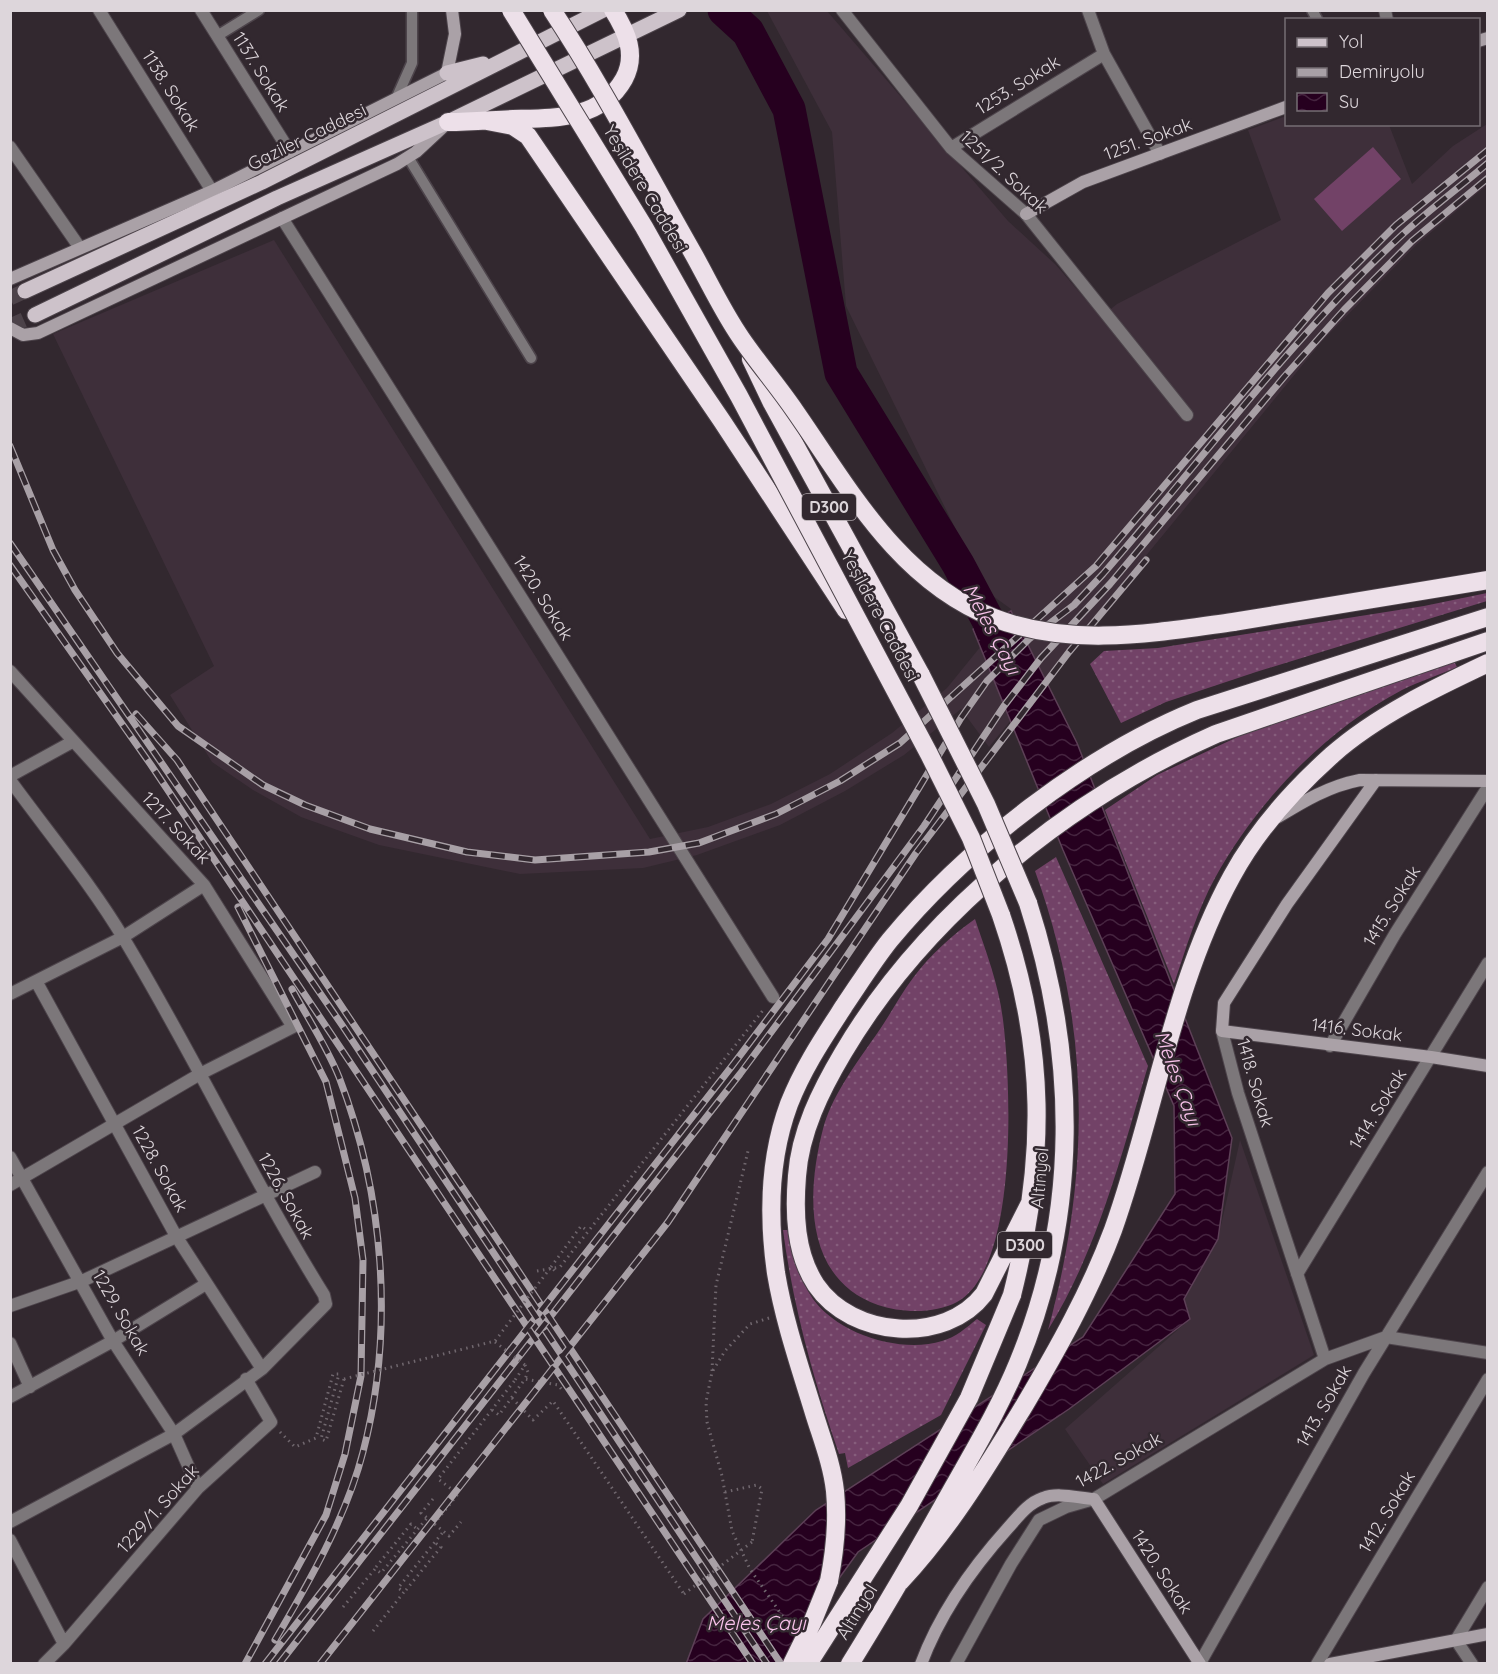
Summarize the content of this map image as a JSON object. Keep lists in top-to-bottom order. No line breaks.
{"streets":{"highway":["Yeşildere Caddesi","D300","Altınyol"],"main road":["Gaziler Caddesi"],"street":["1137. Sokak","1253. Sokak","1138. Sokak","1251. Sokak","1251/2. Sokak","1420. Sokak","1217. Sokak","1415. Sokak","1416. Sokak","1418. Sokak","1414. Sokak","1228. Sokak","1226. Sokak","1229. Sokak","1413. Sokak","1422. Sokak","1229/1. Sokak","1412. Sokak"]},"crossings":[["1137. Sokak","Gaziler Caddesi"],["1253. Sokak","1251/2. Sokak"],["1138. Sokak","Gaziler Caddesi"],["1251. Sokak","1251/2. Sokak"],["Yeşildere Caddesi","Altınyol"],["1420. Sokak","1413. Sokak"],["1420. Sokak","1422. Sokak"],["1217. Sokak","1226. Sokak"],["1415. Sokak","1416. Sokak"],["1416. Sokak","1418. Sokak"],["1416. Sokak","1414. Sokak"],["1418. Sokak","1414. Sokak"],["1418. Sokak","1422. Sokak"],["1228. Sokak","1226. Sokak"],["1226. Sokak","1229. Sokak"],["1229. Sokak","1229/1. Sokak"],["1413. Sokak","1422. Sokak"]],"water":["Meles Çayı"],"legend":["Yol","Demiryolu","Su"]}
